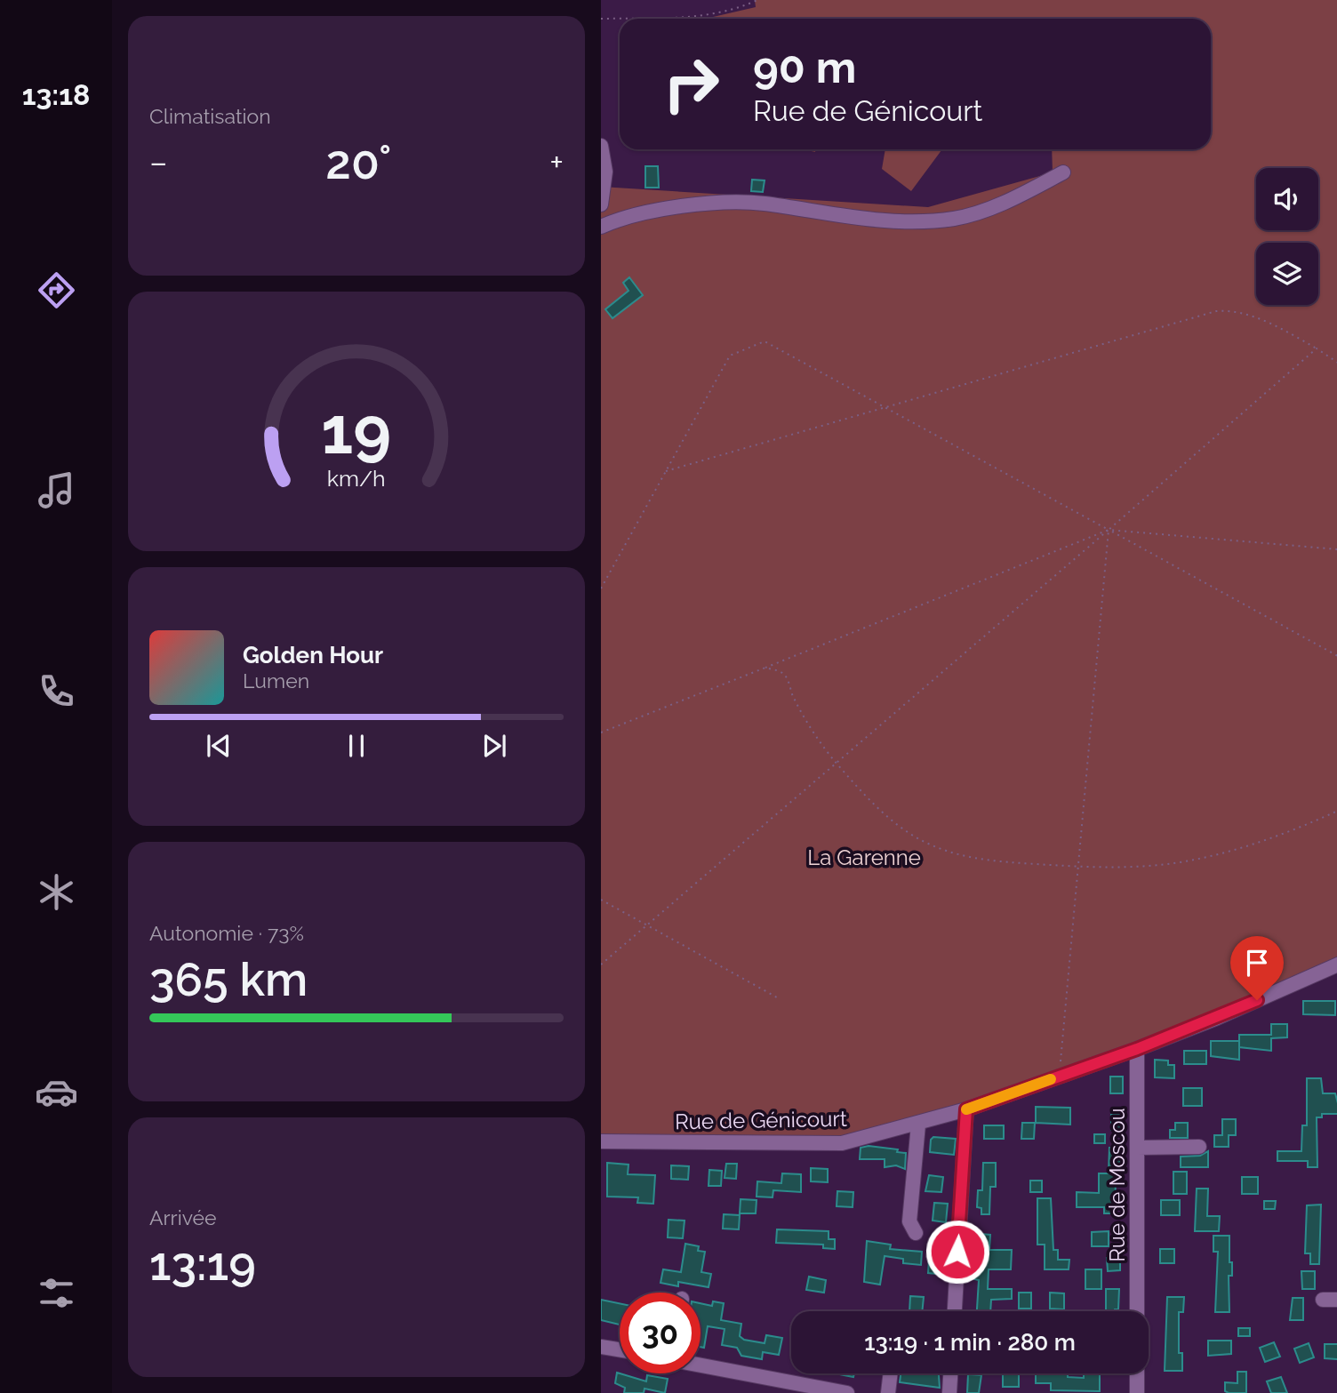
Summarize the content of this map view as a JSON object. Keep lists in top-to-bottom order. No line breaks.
{"streets":{"street":["Rue de Génicourt","Rue de Moscou"]},"crossings":[["Rue de Génicourt","Rue de Moscou"]],"parks":["La Garenne"],"page":{"tabs":"13:18","tile":["Climatisation",["Autonomie · 73%","365 km"],["Arrivée","13:19"]],"turn":["90 m","Rue de Génicourt"],"heat":["−","20°","+"],"song":["Golden Hour","Lumen"],"limit":"30","trip":"13:19 · 1 min · 280 m","gauge":["19","km/h"]}}
